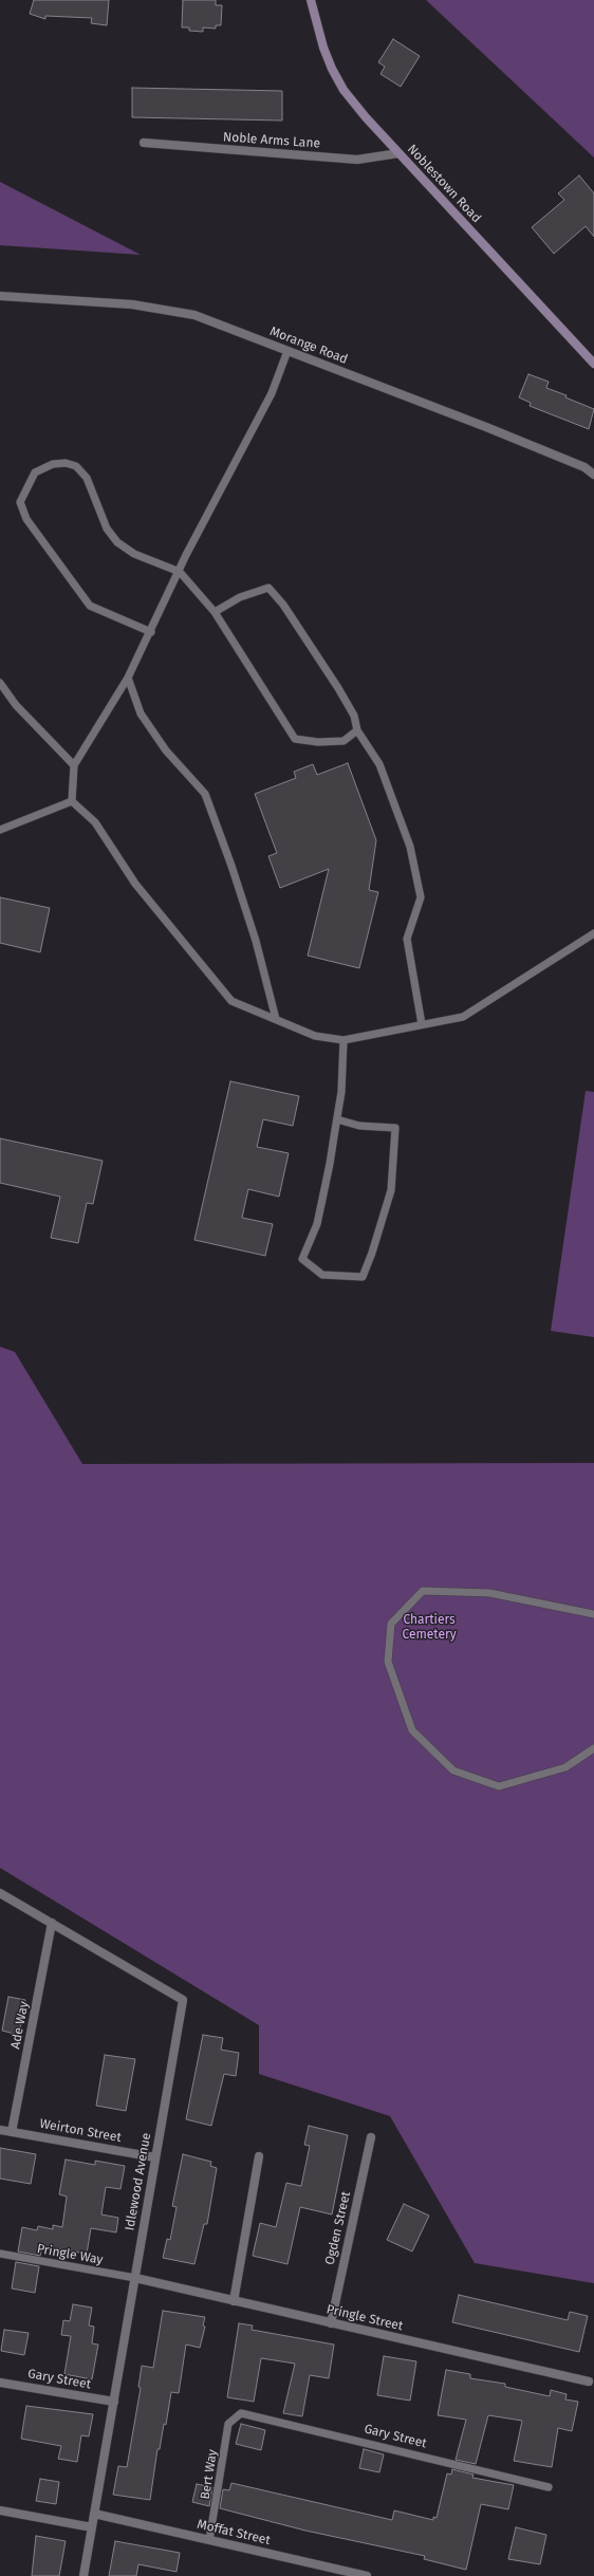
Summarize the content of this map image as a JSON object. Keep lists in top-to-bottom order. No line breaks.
{"streets":{"main road":["Noblestown Road"],"street":["Noble Arms Lane","Morange Road","Ade Way","Weirton Street","Idlewood Avenue","Ogden Street","Pringle Street","Gary Street","Moffat Street"],"lane":["Pringle Way","Bert Way"]},"crossings":[["Noble Arms Lane","Noblestown Road"],["Ade Way","Weirton Street"],["Ade Way","Idlewood Avenue"],["Weirton Street","Idlewood Avenue"],["Idlewood Avenue","Pringle Way"],["Idlewood Avenue","Pringle Street"],["Idlewood Avenue","Gary Street"],["Idlewood Avenue","Moffat Street"],["Ogden Street","Pringle Street"],["Pringle Way","Pringle Street"],["Gary Street","Bert Way"],["Bert Way","Moffat Street"]],"parks":["Chartiers Cemetery"]}
